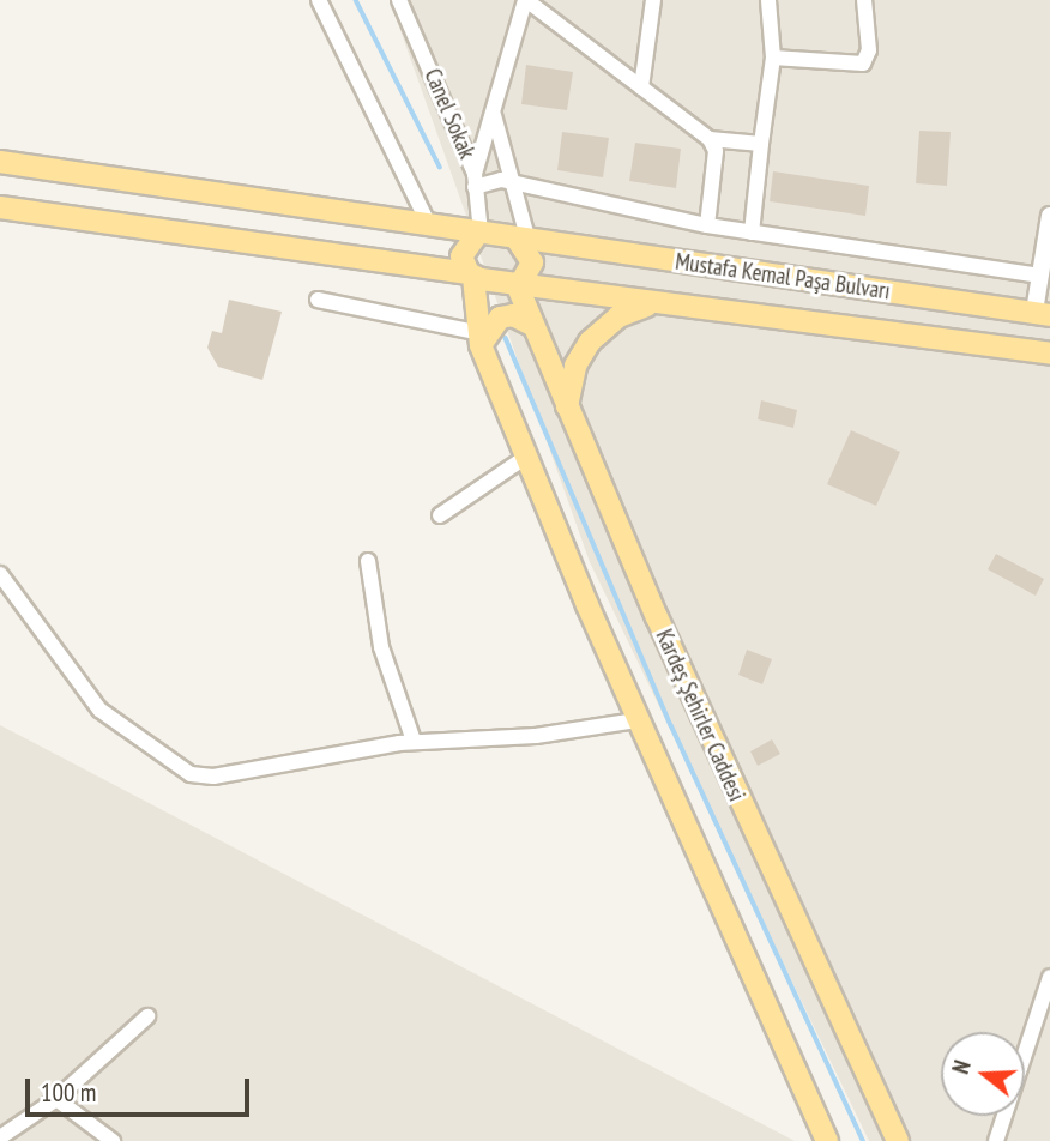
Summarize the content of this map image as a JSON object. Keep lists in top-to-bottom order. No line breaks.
{"streets":{"main road":["Mustafa Kemal Paşa Bulvarı","Kardeş Şehirler Caddesi"],"street":["Canel Sokak"]},"crossings":[["Canel Sokak","Mustafa Kemal Paşa Bulvarı"],["Canel Sokak","Kardeş Şehirler Caddesi"],["Mustafa Kemal Paşa Bulvarı","Kardeş Şehirler Caddesi"]],"scale_bar":"100 m","north":"left"}
